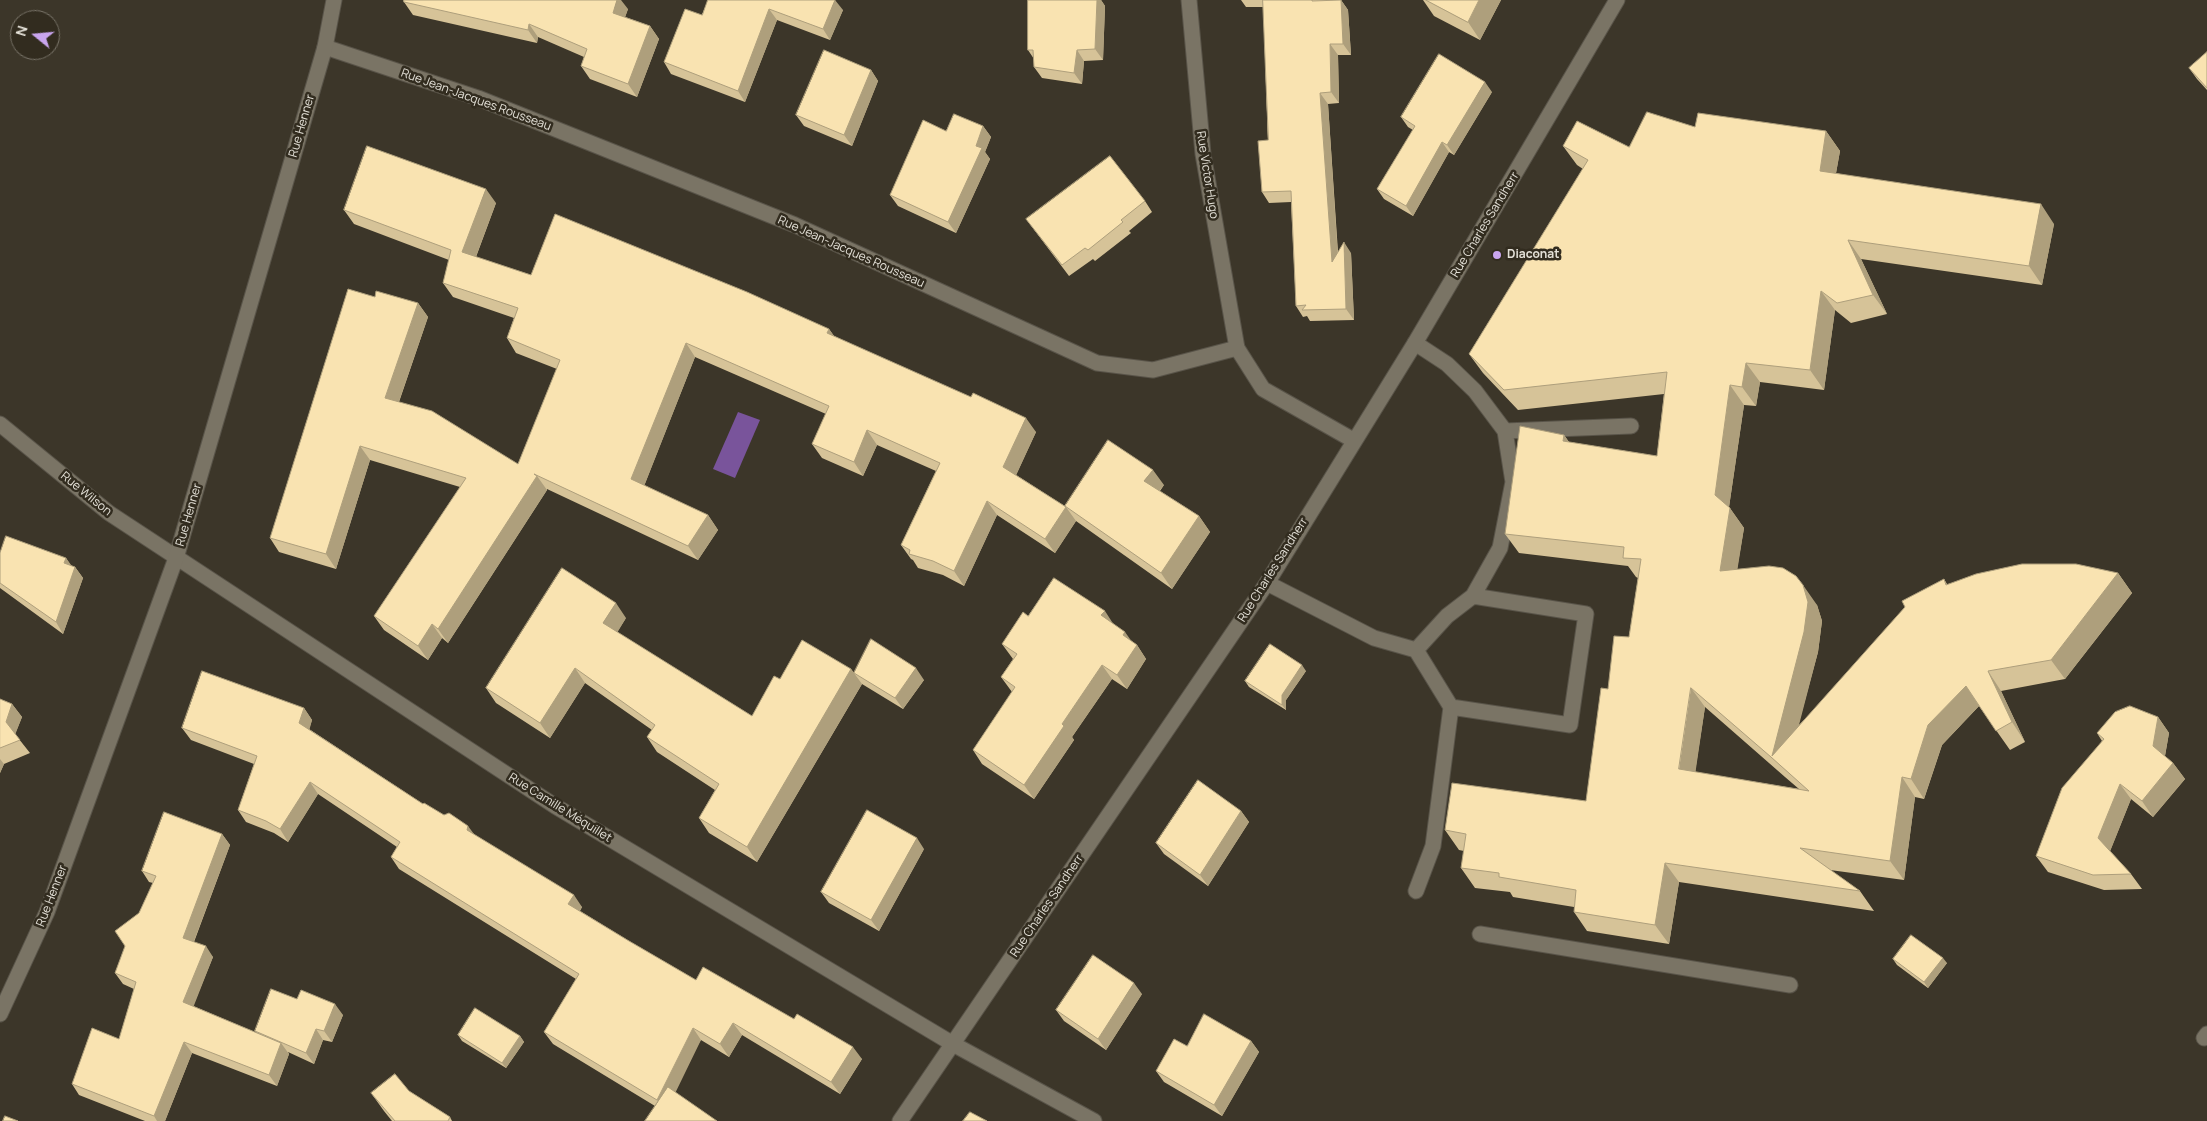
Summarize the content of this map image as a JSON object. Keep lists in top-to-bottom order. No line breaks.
{"streets":{"street":["Rue Jean-Jacques Rousseau","Rue Henner","Rue Victor Hugo","Rue Charles Sandherr","Rue Wilson","Rue Camille Méquillet"]},"crossings":[["Rue Jean-Jacques Rousseau","Rue Henner"],["Rue Jean-Jacques Rousseau","Rue Victor Hugo"],["Rue Henner","Rue Wilson"],["Rue Henner","Rue Camille Méquillet"],["Rue Charles Sandherr","Rue Camille Méquillet"],["Rue Wilson","Rue Camille Méquillet"]],"places":["Diaconat"],"north":"left"}
